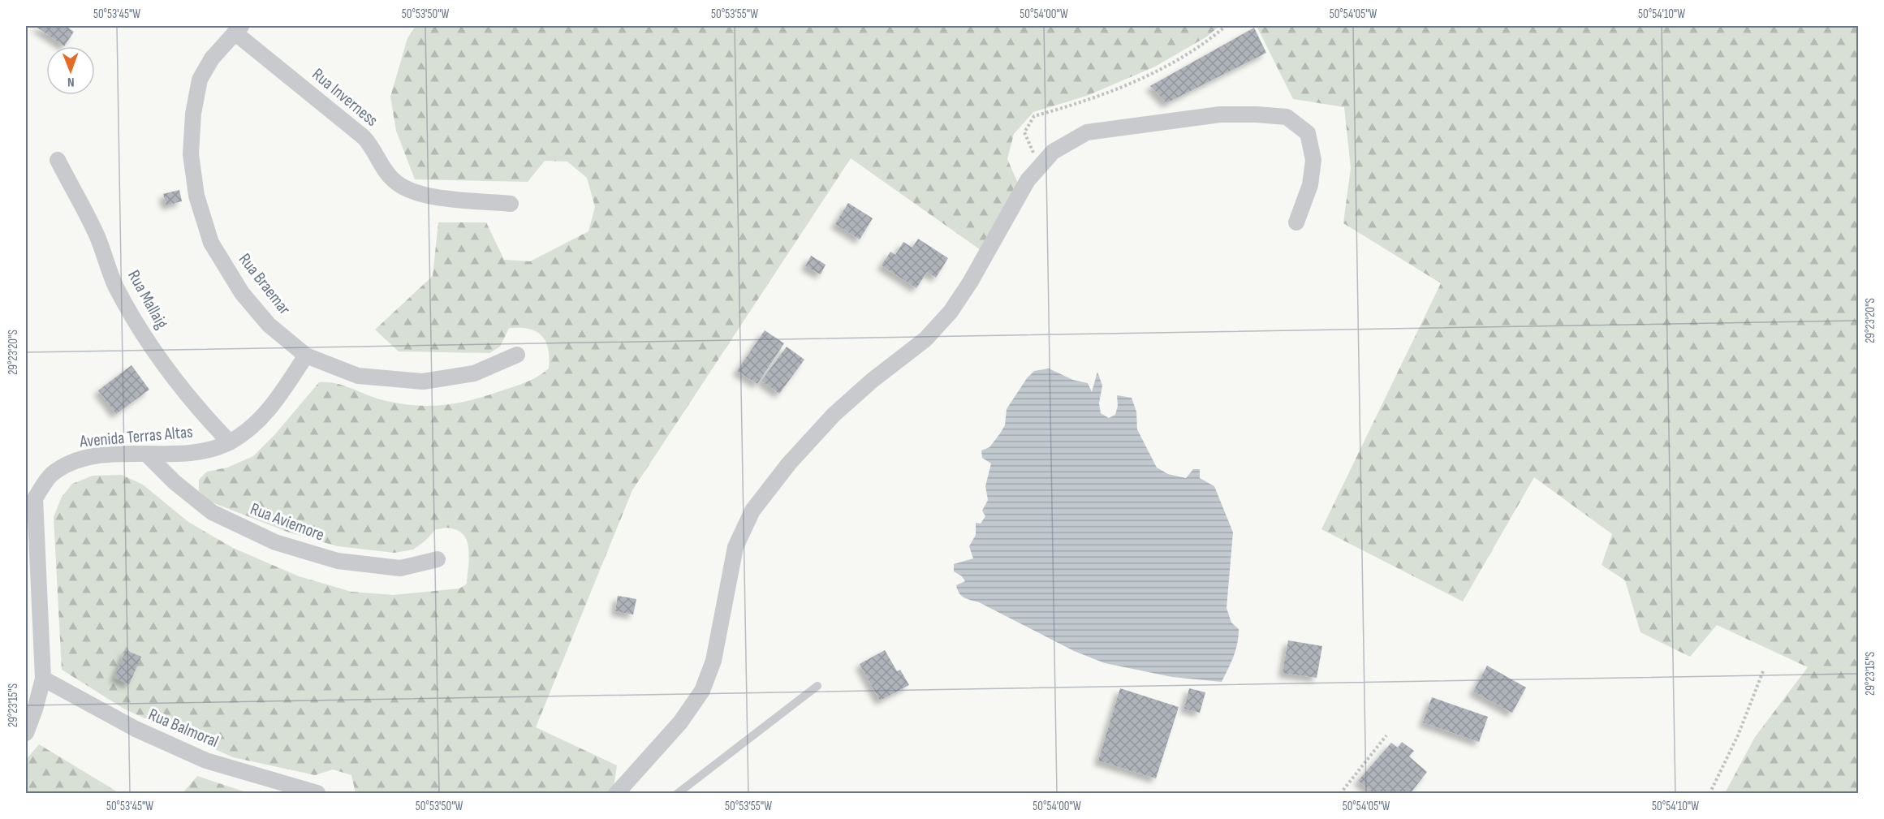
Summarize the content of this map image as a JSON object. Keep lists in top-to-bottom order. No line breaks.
{"streets":{"street":["Rua Inverness","Rua Braemar","Rua Mallaig","Avenida Terras Altas","Rua Aviemore","Rua Balmoral"]},"crossings":[["Rua Inverness","Rua Braemar"],["Rua Braemar","Avenida Terras Altas"],["Rua Mallaig","Avenida Terras Altas"],["Avenida Terras Altas","Rua Aviemore"],["Avenida Terras Altas","Rua Balmoral"]],"north":"bottom","coordinates":["50°53'45\"W","50°53'50\"W","50°53'55\"W","50°54'00\"W","50°54'05\"W","50°54'10\"W","29°23'20\"S","29°23'15\"S"]}
